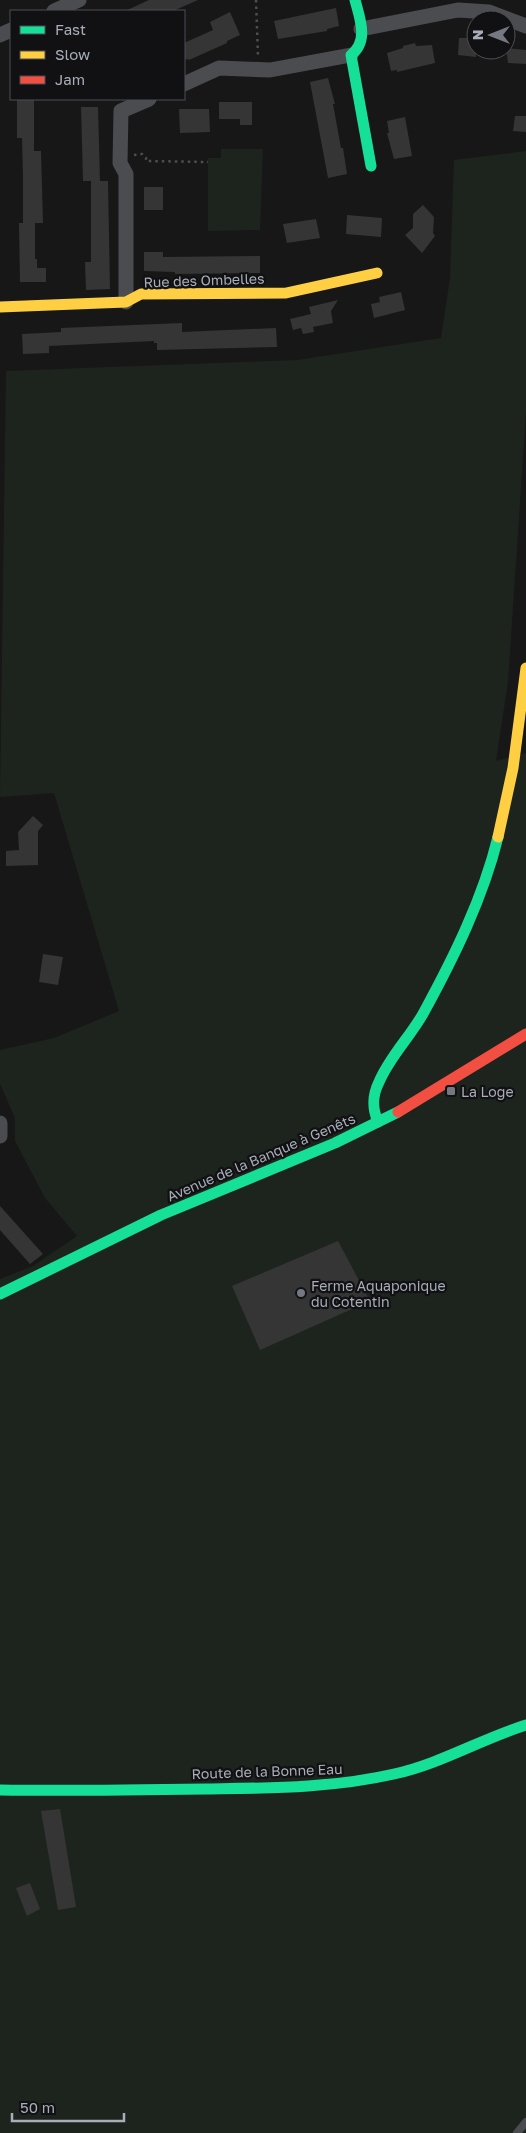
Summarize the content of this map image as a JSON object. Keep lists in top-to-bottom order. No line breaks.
{"streets":{"street":["Rue des Ombelles","Avenue de la Banque à Genêts","Route de la Bonne Eau"]},"places":{"transit":["La Loge"],"other":["Ferme Aquaponique du Cotentin"]},"legend":["Fast","Slow","Jam"],"scale_bar":"50 m","north":"left"}
